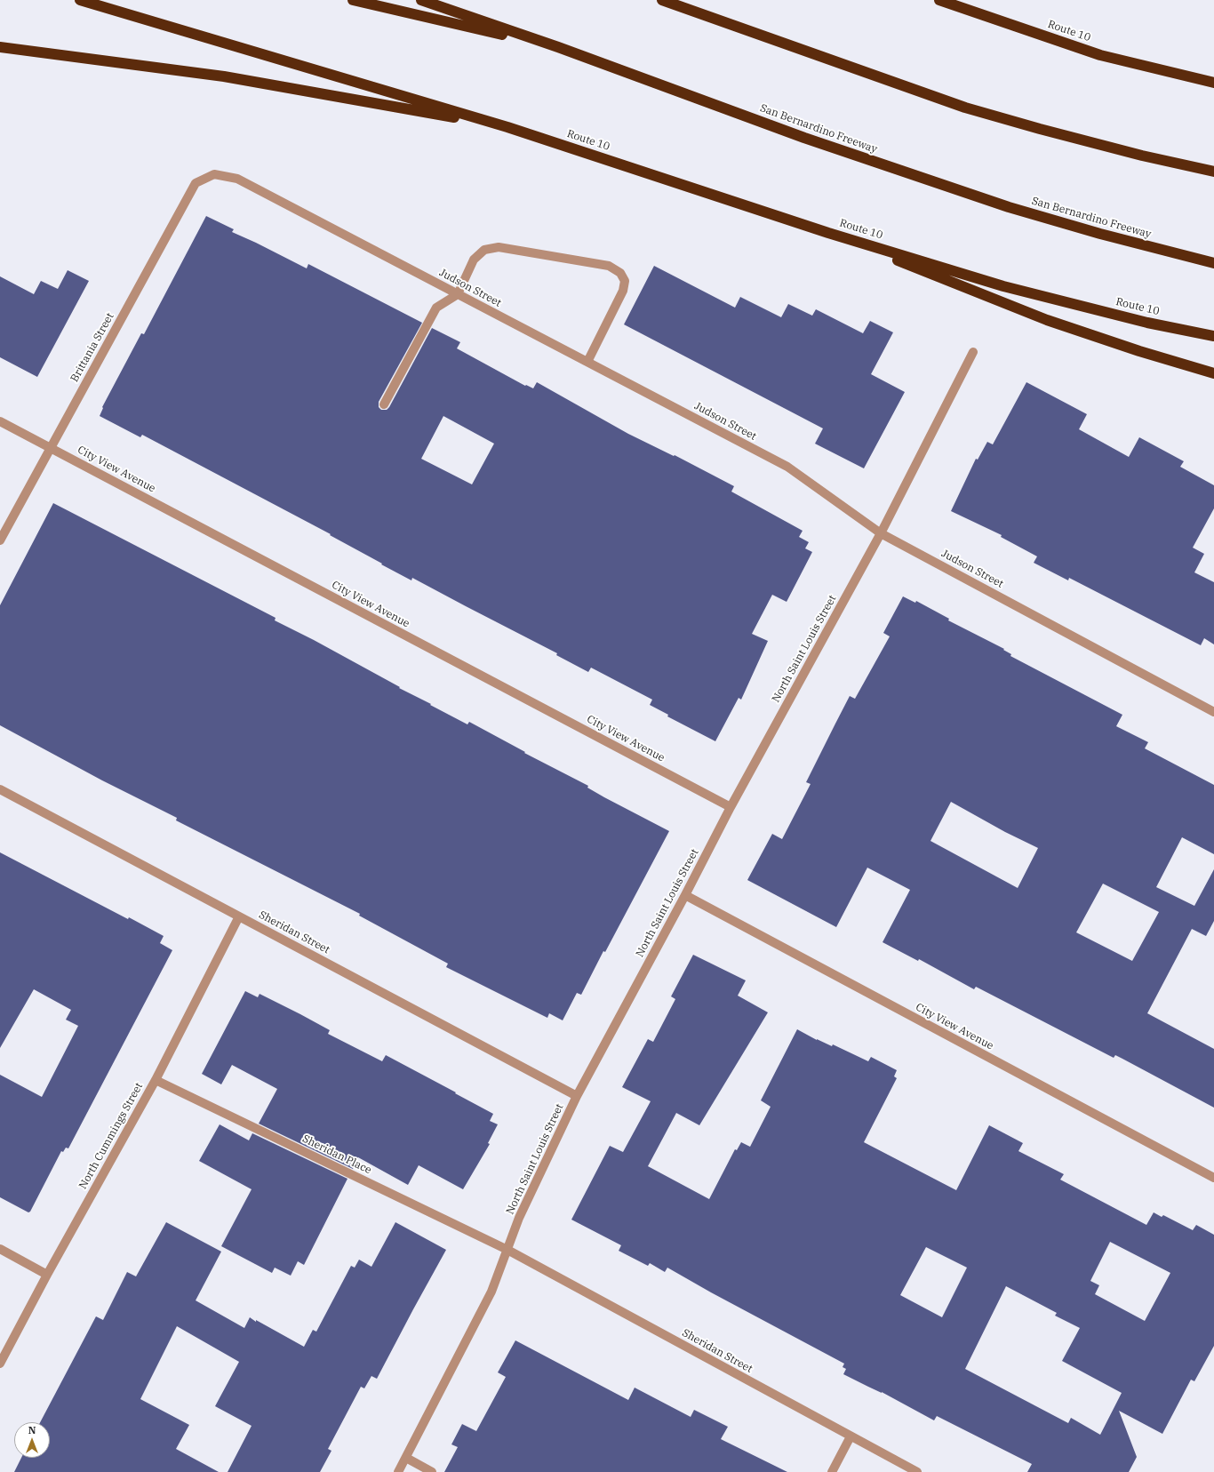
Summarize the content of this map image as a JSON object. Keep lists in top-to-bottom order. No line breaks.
{"streets":{"highway":["Route 10","San Bernardino Freeway"],"street":["Judson Street","Brittania Street","City View Avenue","North Saint Louis Street","Sheridan Street","North Cummings Street","Sheridan Place"]},"crossings":[["Judson Street","Brittania Street"],["Judson Street","North Saint Louis Street"],["Brittania Street","City View Avenue"],["City View Avenue","North Saint Louis Street"],["North Saint Louis Street","Sheridan Street"],["North Saint Louis Street","Sheridan Place"],["Sheridan Street","North Cummings Street"],["Sheridan Street","Sheridan Place"],["North Cummings Street","Sheridan Place"]],"north":"top"}
